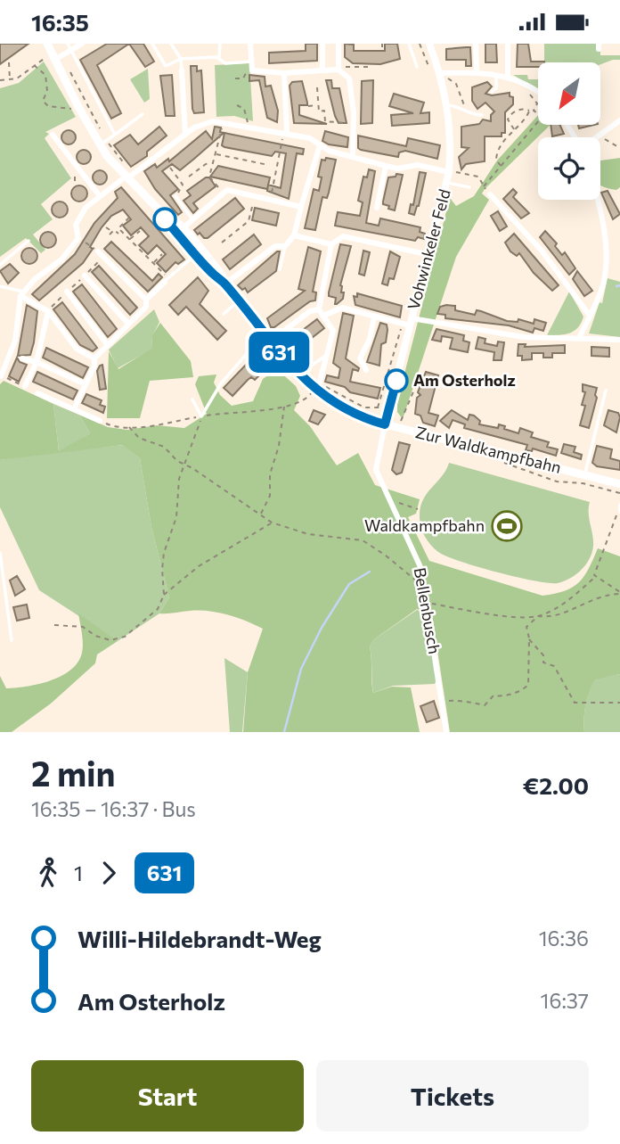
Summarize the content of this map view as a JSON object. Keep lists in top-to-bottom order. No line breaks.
{"streets":{"main road":["Zur Waldkampfbahn"],"street":["Vohwinkeler Feld","Bellenbusch"]},"crossings":[["Vohwinkeler Feld","Zur Waldkampfbahn"],["Vohwinkeler Feld","Bellenbusch"],["Zur Waldkampfbahn","Bellenbusch"]],"places":{"other":["Am Osterholz"],"sports":["Waldkampfbahn"]},"lines":["bus line 631"],"north":"bottom left","page":{"status":"16:35","on_map":"631","heading":["2 min","16:35 – 16:37 · Bus","€2.00"],"legs":["1","631"],"list":[{"name":"Willi-Hildebrandt-Weg","value":"16:36"},{"name":"Am Osterholz","value":"16:37"}],"buttons":["Start","Tickets"]}}
